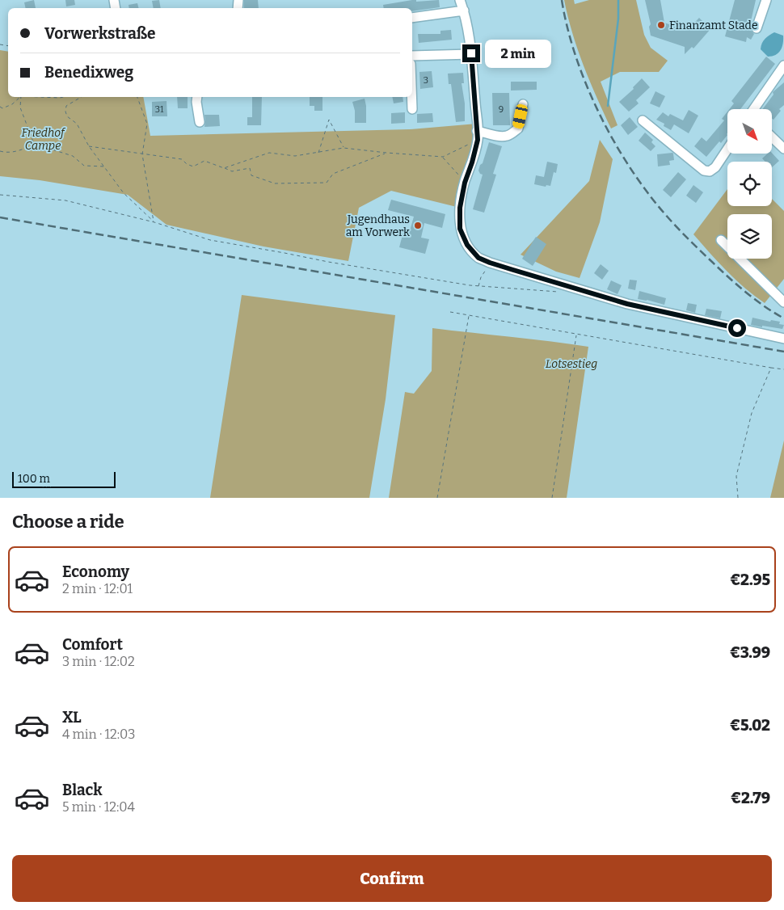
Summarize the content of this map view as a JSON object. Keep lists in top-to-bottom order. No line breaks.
{"parks":["Friedhof Campe","Lotsestieg"],"places":["Finanzamt Stade","Jugendhaus am Vorwerk"],"house_numbers":["3","31","9"],"scale_bar":"100 m","north":"bottom right","page":{"banner":["Vorwerkstraße","Benedixweg"],"bubble":"2 min","scale":"100 m","heading":"Choose a ride","list":[{"name":"Economy","note":"2 min · 12:01","value":"€2.95"},{"name":"Comfort","note":"3 min · 12:02","value":"€3.99"},{"name":"XL","note":"4 min · 12:03","value":"€5.02"},{"name":"Black","note":"5 min · 12:04","value":"€2.79"}],"buttons":"Confirm"}}
